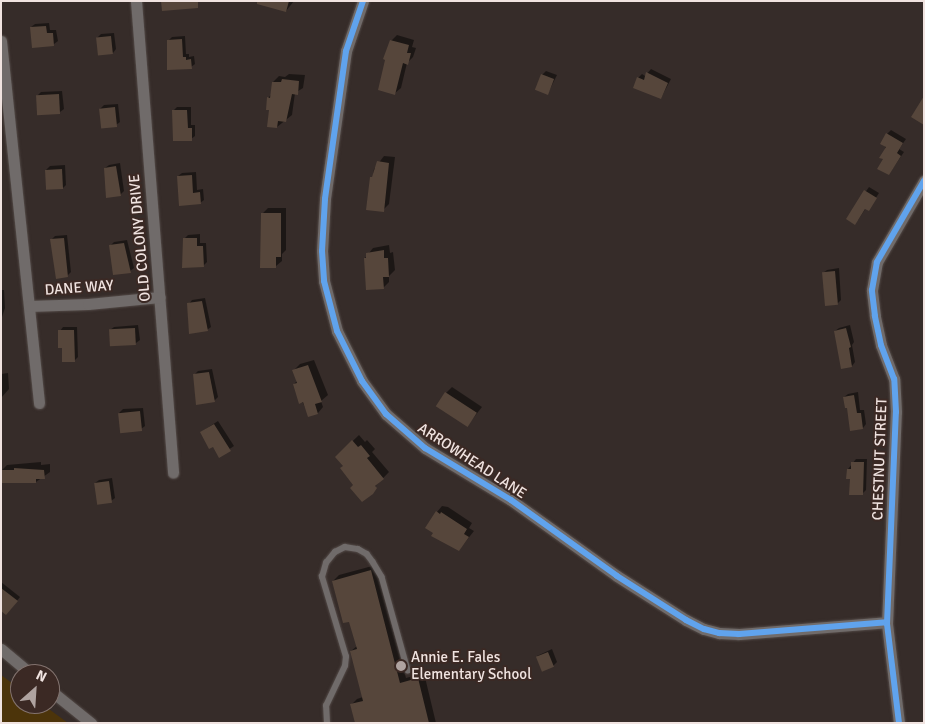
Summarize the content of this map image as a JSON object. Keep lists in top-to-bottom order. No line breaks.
{"streets":{"street":["OLD COLONY DRIVE","DANE WAY","CHESTNUT STREET","ARROWHEAD LANE"]},"crossings":[["OLD COLONY DRIVE","DANE WAY"],["CHESTNUT STREET","ARROWHEAD LANE"]],"places":["Annie E. Fales Elementary School"],"north":"top right"}
